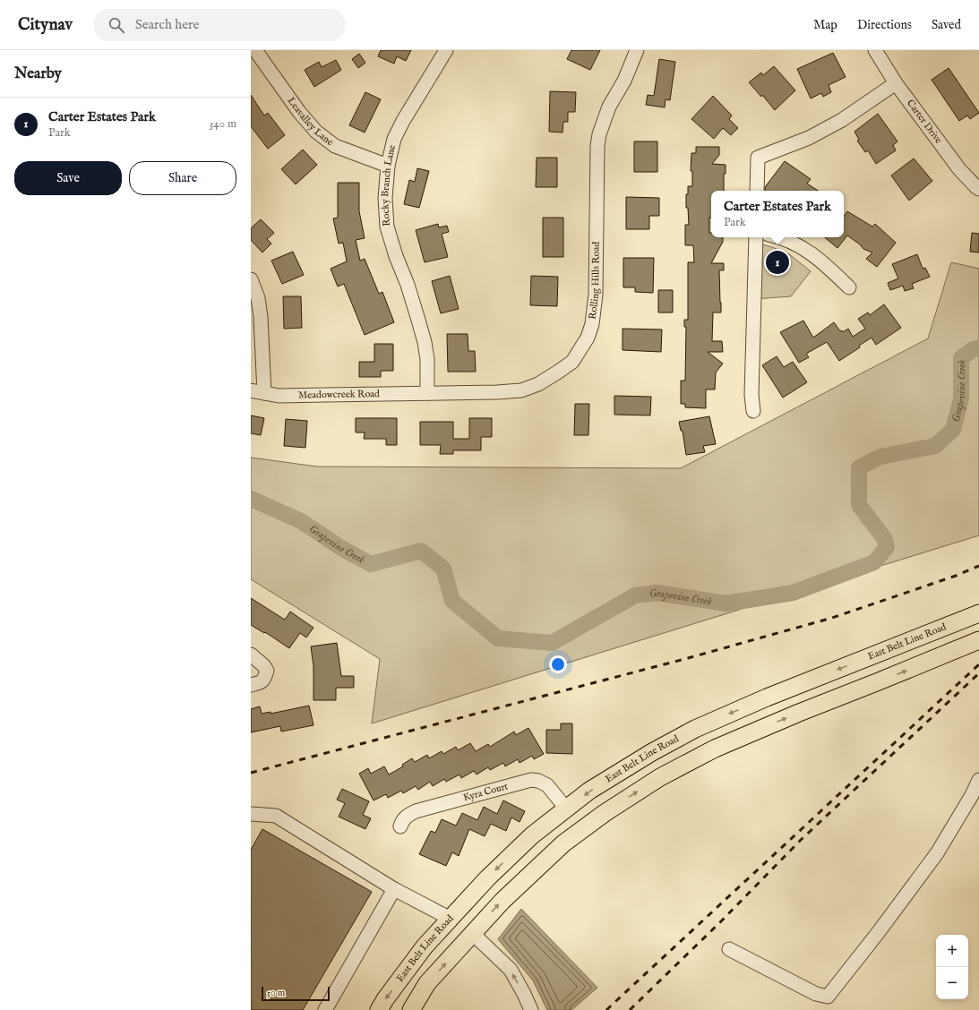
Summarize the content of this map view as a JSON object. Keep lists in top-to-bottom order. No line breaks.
{"streets":{"main road":["East Belt Line Road"],"street":["Leavalley Lane","Carter Drive","Rocky Branch Lane","Rolling Hills Road","Meadowcreek Road","Kyra Court"]},"crossings":[["Leavalley Lane","Rocky Branch Lane"],["Rocky Branch Lane","Rolling Hills Road"],["Rocky Branch Lane","Meadowcreek Road"],["Rolling Hills Road","Meadowcreek Road"],["East Belt Line Road","Kyra Court"]],"water":["Grapevine Creek"],"scale_bar":"50 m","page":{"header":"Citynav","search":"Search here","nav":["Map","Directions","Saved"],"heading":"Nearby","list":[{"mark":"1","name":"Carter Estates Park","note":"Park","value":"340 m"}],"buttons":["Save","Share"],"popup":["Carter Estates Park","Park"],"pins":"1","map_buttons":["+","−"],"scale":"50 m"}}
